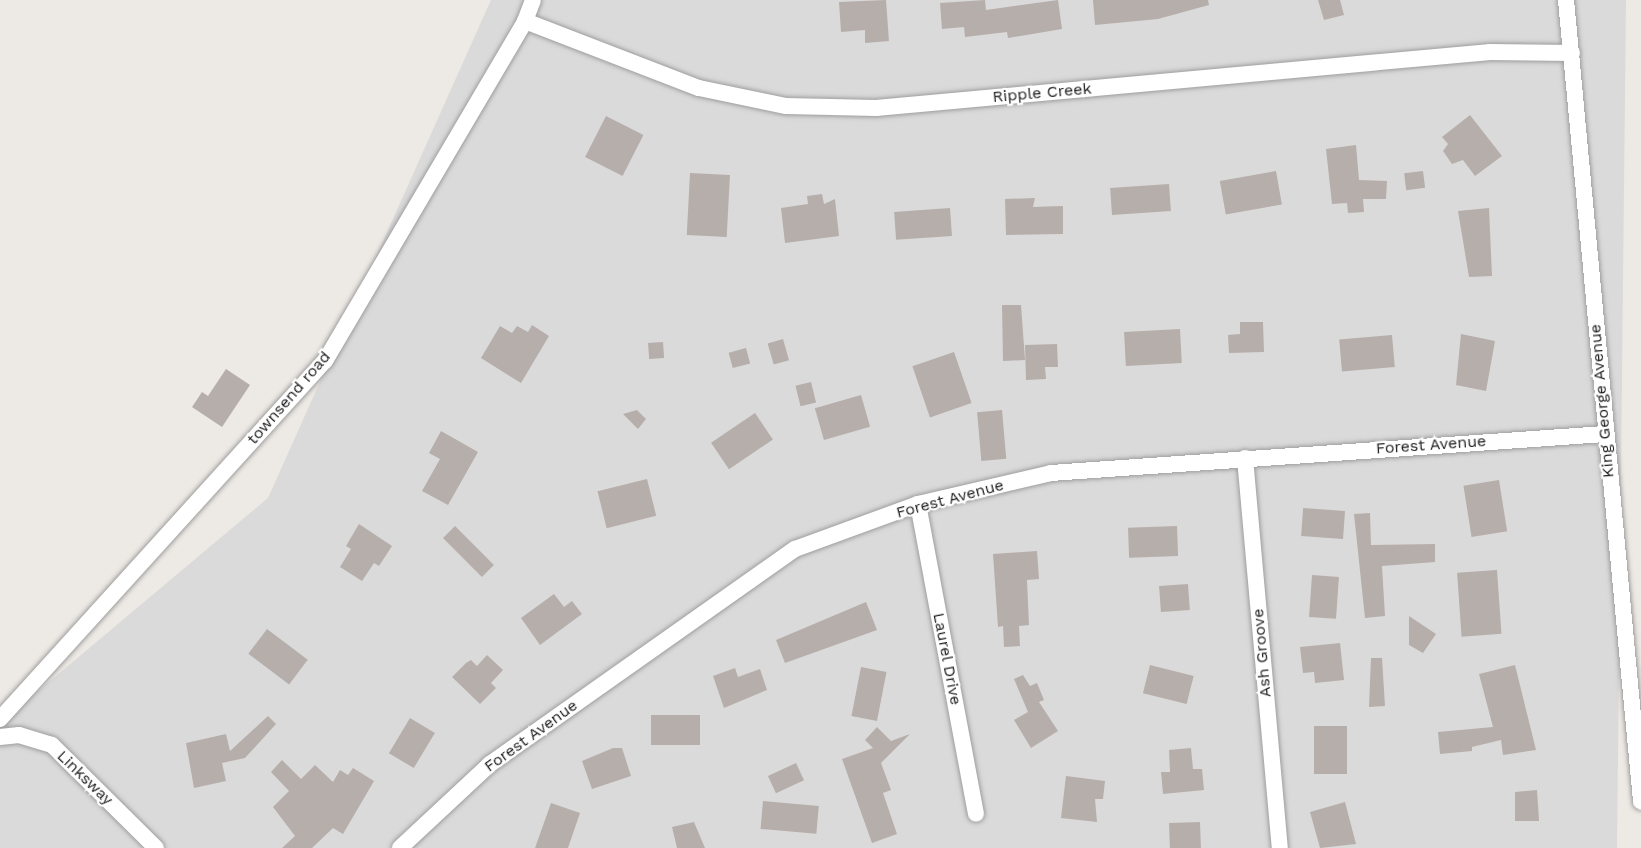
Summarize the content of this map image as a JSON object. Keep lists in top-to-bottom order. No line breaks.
{"streets":{"street":["Ripple Creek","townsend road","King George Avenue","Forest Avenue","Ash Groove","Laurel Drive","Linksway"]},"crossings":[["Ripple Creek","townsend road"],["Ripple Creek","King George Avenue"],["King George Avenue","Forest Avenue"],["Forest Avenue","Ash Groove"],["Forest Avenue","Laurel Drive"]]}
